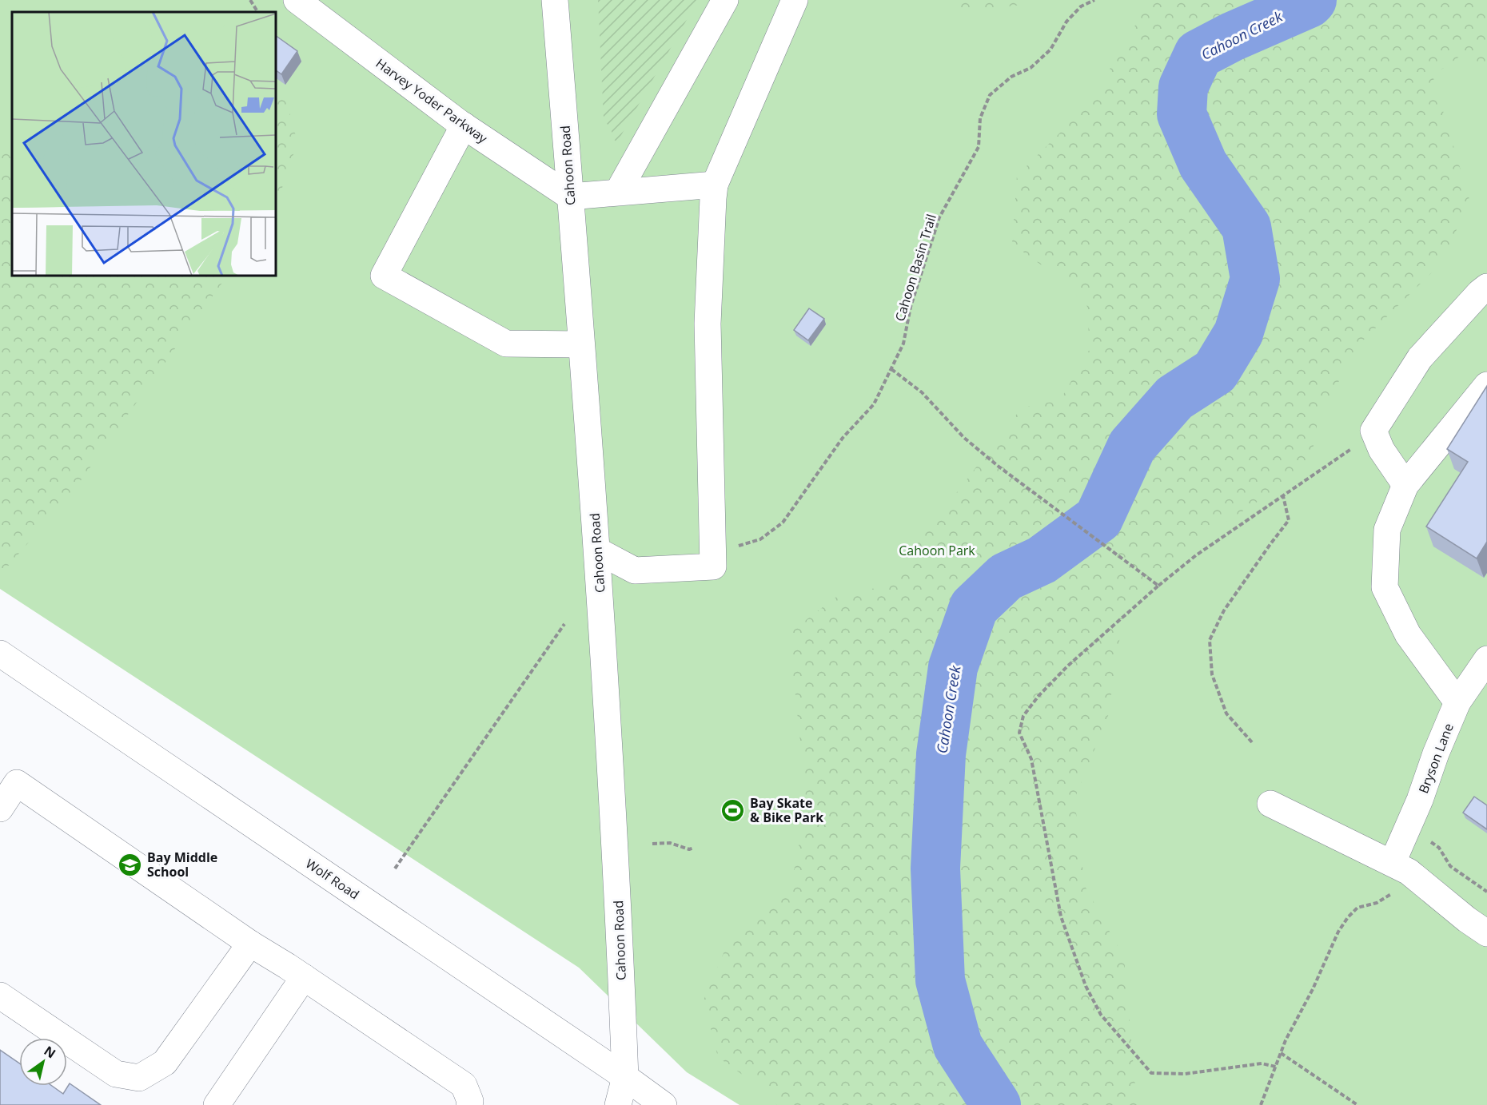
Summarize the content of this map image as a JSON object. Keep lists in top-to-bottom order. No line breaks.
{"streets":{"street":["Harvey Yoder Parkway","Cahoon Road","Bryson Lane","Wolf Road"],"path":["Cahoon Basin Trail"]},"crossings":[["Harvey Yoder Parkway","Cahoon Road"],["Cahoon Road","Wolf Road"]],"water":["Cahoon Creek"],"parks":["Cahoon Park"],"places":{"sports":["Bay Skate & Bike Park"],"school or university":["Bay Middle School"]},"north":"top right"}
